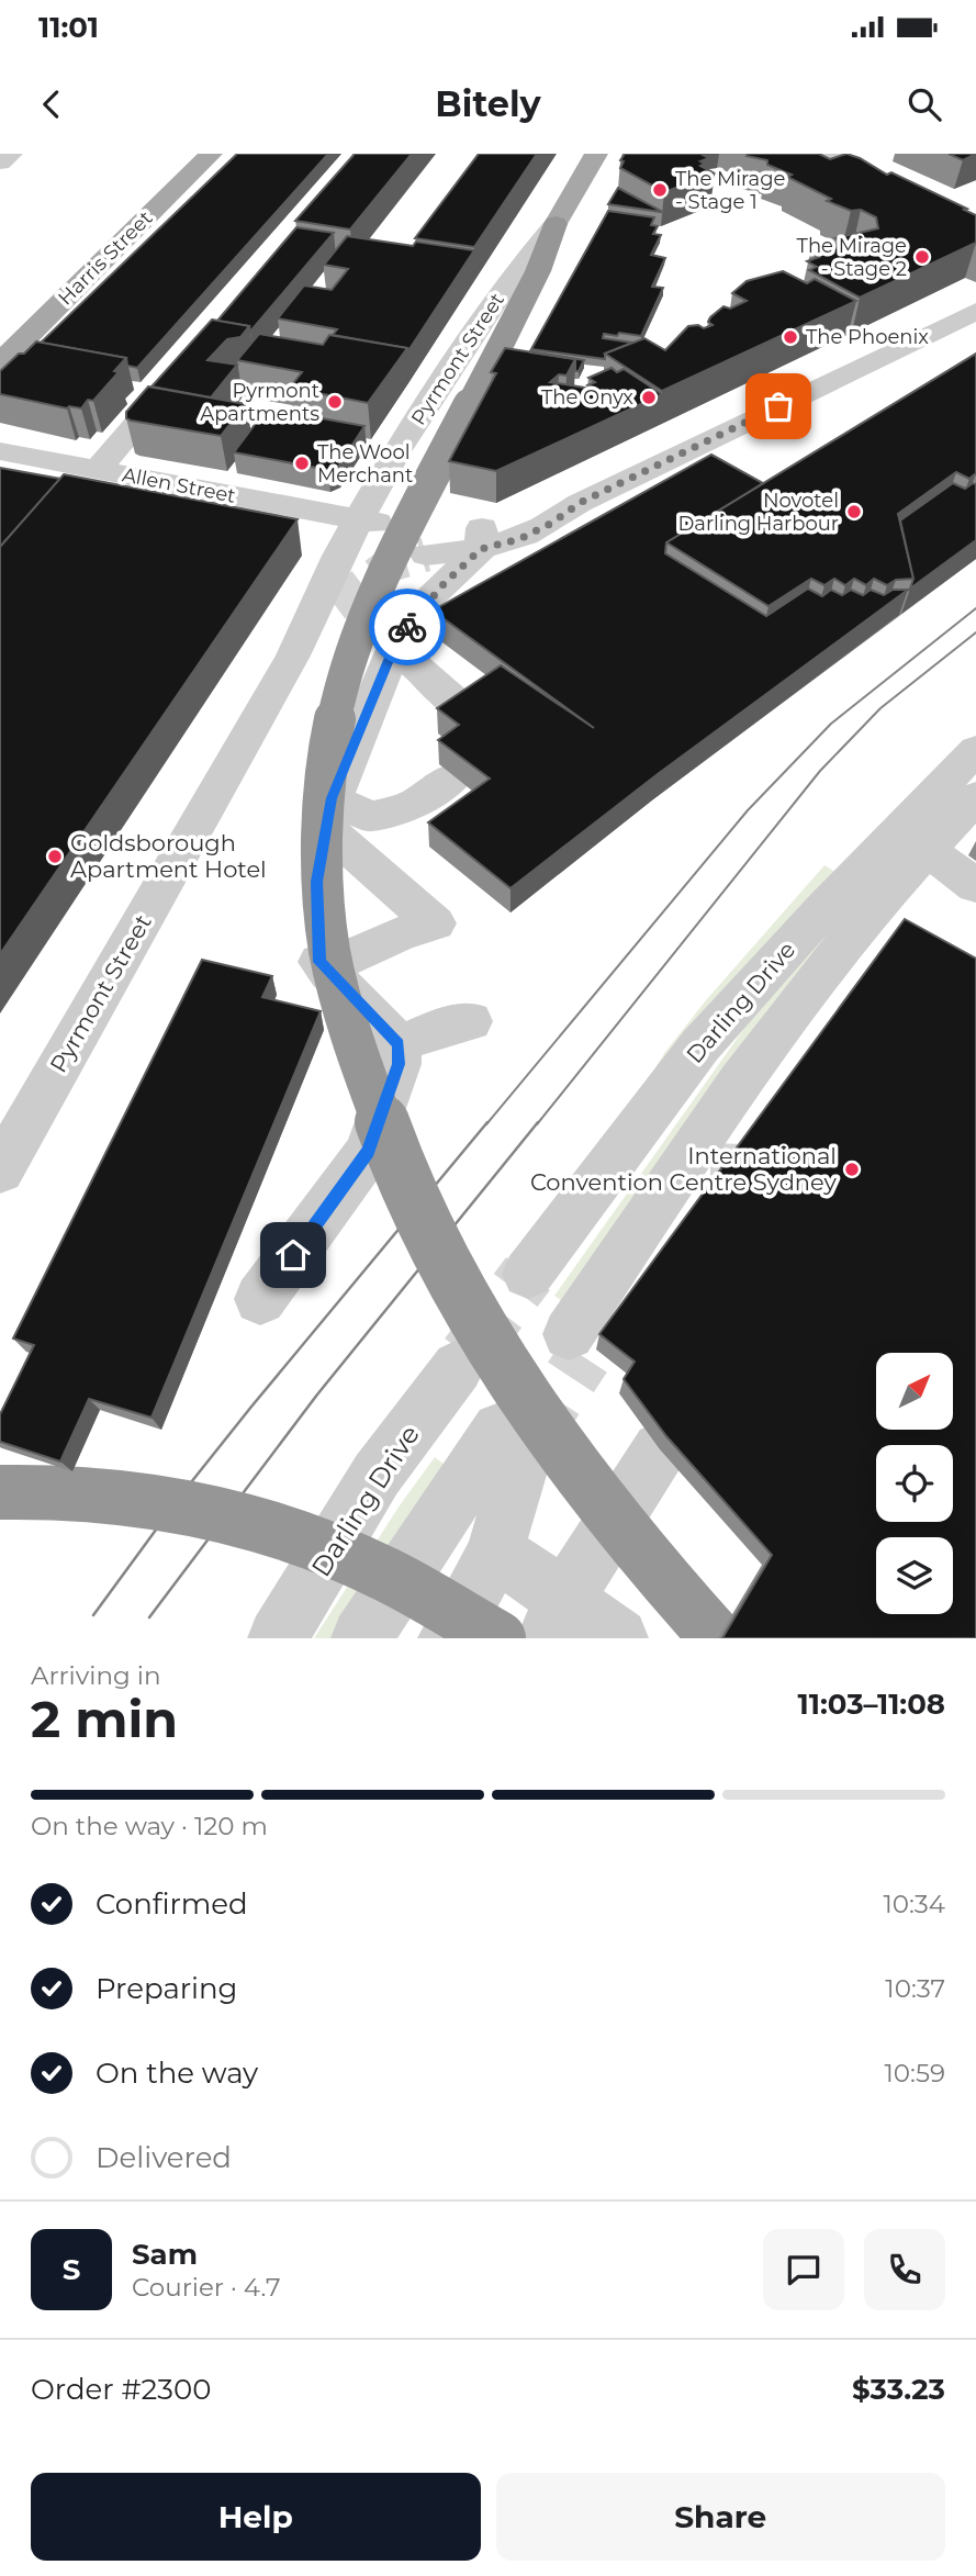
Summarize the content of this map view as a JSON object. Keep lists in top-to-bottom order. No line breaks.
{"streets":{"main road":["Harris Street","Pyrmont Street"],"street":["Allen Street","Darling Drive"]},"crossings":[["Pyrmont Street","Allen Street"]],"places":["The Mirage - Stage 1","The Mirage - Stage 2","The Phoenix","The Onyx","Pyrmont Apartments","The Wool Merchant","Novotel Darling Harbour","Goldsborough Apartment Hotel","International Convention Centre Sydney"],"north":"top right","page":{"status":"11:01","header":"Bitely","heading":["2 min","Arriving in","11:03–11:08"],"panel":["Sam","Courier · 4.7","Order #2300","$33.23"],"bar":"On the way · 120 m","list":[["Confirmed","10:34"],["Preparing","10:37"],["On the way","10:59"],"Delivered"],"round":"S","buttons":["Help","Share"]}}
